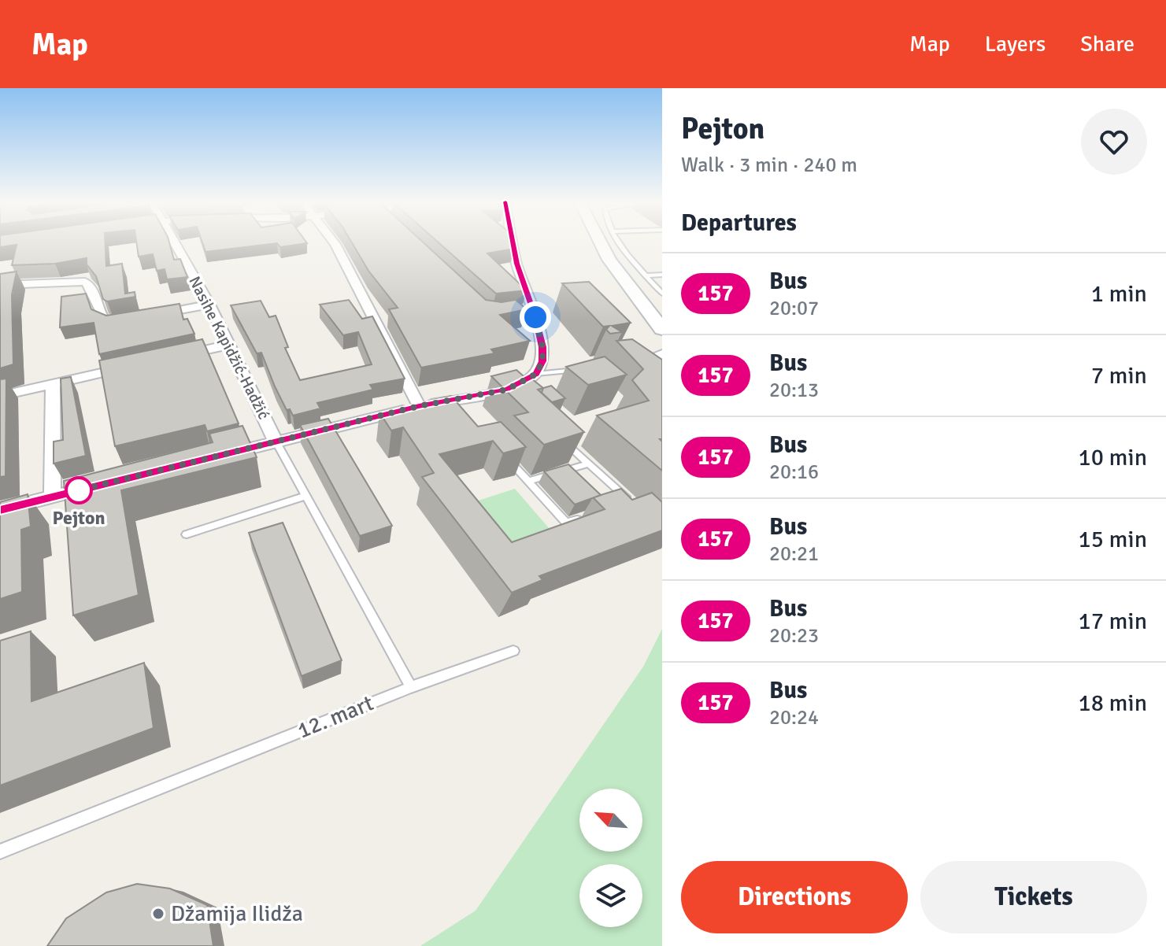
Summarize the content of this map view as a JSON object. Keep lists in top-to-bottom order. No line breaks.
{"streets":{"street":["Nasihe Kapidžić-Hadžić"],"lane":["12. mart"]},"places":["Pejton","Džamija Ilidža"],"lines":["bus line 157"],"north":"top left","page":{"header":"Map","nav":["Map","Layers","Share"],"heading":[["Pejton","Walk · 3 min · 240 m"],"Departures"],"list":[{"mark":"157","name":"Bus","note":"20:07","value":"1 min"},{"mark":"157","name":"Bus","note":"20:13","value":"7 min"},{"mark":"157","name":"Bus","note":"20:16","value":"10 min"},{"mark":"157","name":"Bus","note":"20:21","value":"15 min"},{"mark":"157","name":"Bus","note":"20:23","value":"17 min"},{"mark":"157","name":"Bus","note":"20:24","value":"18 min"}],"buttons":["Directions","Tickets"]}}
